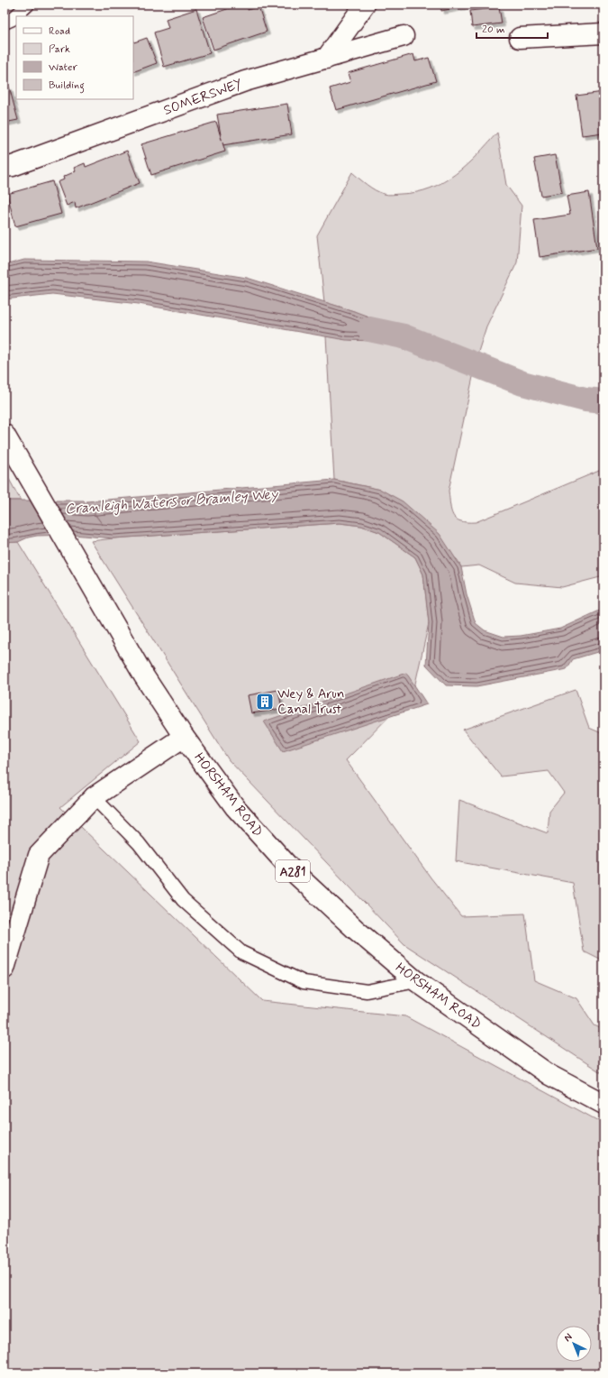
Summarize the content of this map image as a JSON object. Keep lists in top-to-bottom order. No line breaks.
{"streets":{"main road":["SOMERSWEY","HORSHAM ROAD","A281"]},"water":["Cranleigh Waters or Bramley Wey"],"places":{"building":["Wey & Arun Canal Trust"]},"legend":["Road","Park","Water","Building"],"scale_bar":"20 m","north":"top left"}
